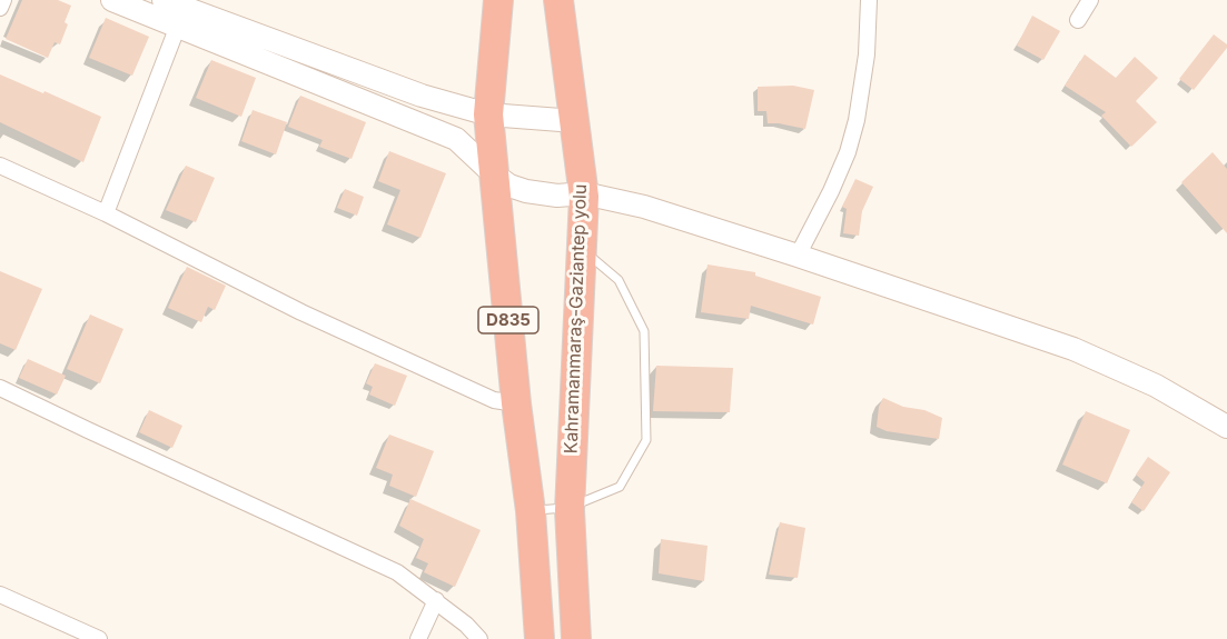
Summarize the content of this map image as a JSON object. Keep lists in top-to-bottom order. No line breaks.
{"streets":{"highway":["Kahramanmaraş-Gaziantep yolu","D835"]}}
